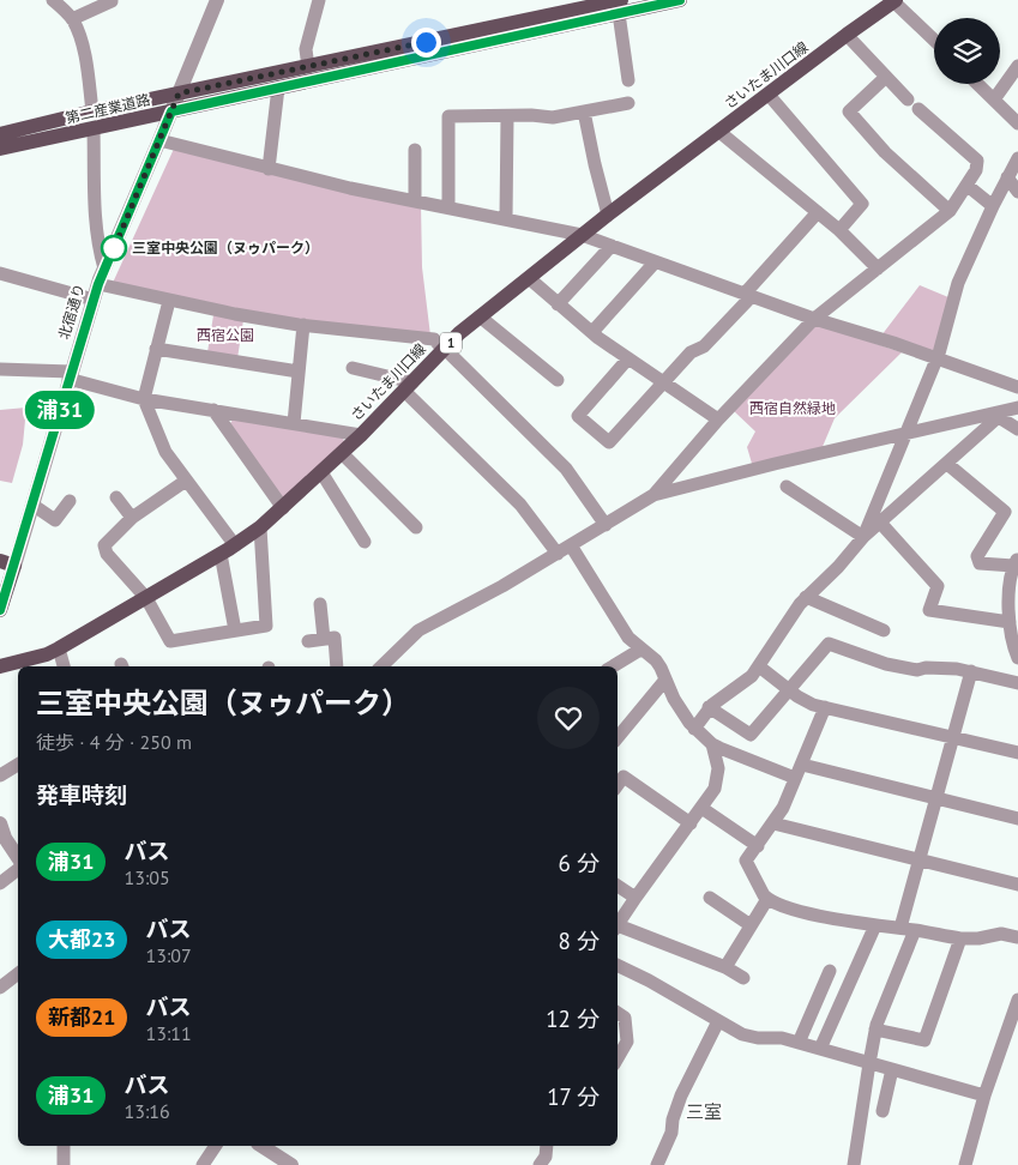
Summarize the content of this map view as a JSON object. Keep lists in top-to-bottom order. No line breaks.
{"streets":{"main road":["さいたま川口線","第二産業道路","北宿通り","1"]},"crossings":[["第二産業道路","北宿通り"]],"districts":["三室"],"parks":["西宿公園","西宿自然緑地"],"places":["三室中央公園（ヌゥパーク）"],"lines":["bus line 浦31"],"page":{"on_map":"浦31","heading":[["三室中央公園（ヌゥパーク）","徒歩 · 4 分 · 250 m"],"発車時刻"],"list":[{"mark":"浦31","name":"バス","note":"13:05","value":"6 分"},{"mark":"大都23","name":"バス","note":"13:07","value":"8 分"},{"mark":"新都21","name":"バス","note":"13:11","value":"12 分"},{"mark":"浦31","name":"バス","note":"13:16","value":"17 分"}]}}
